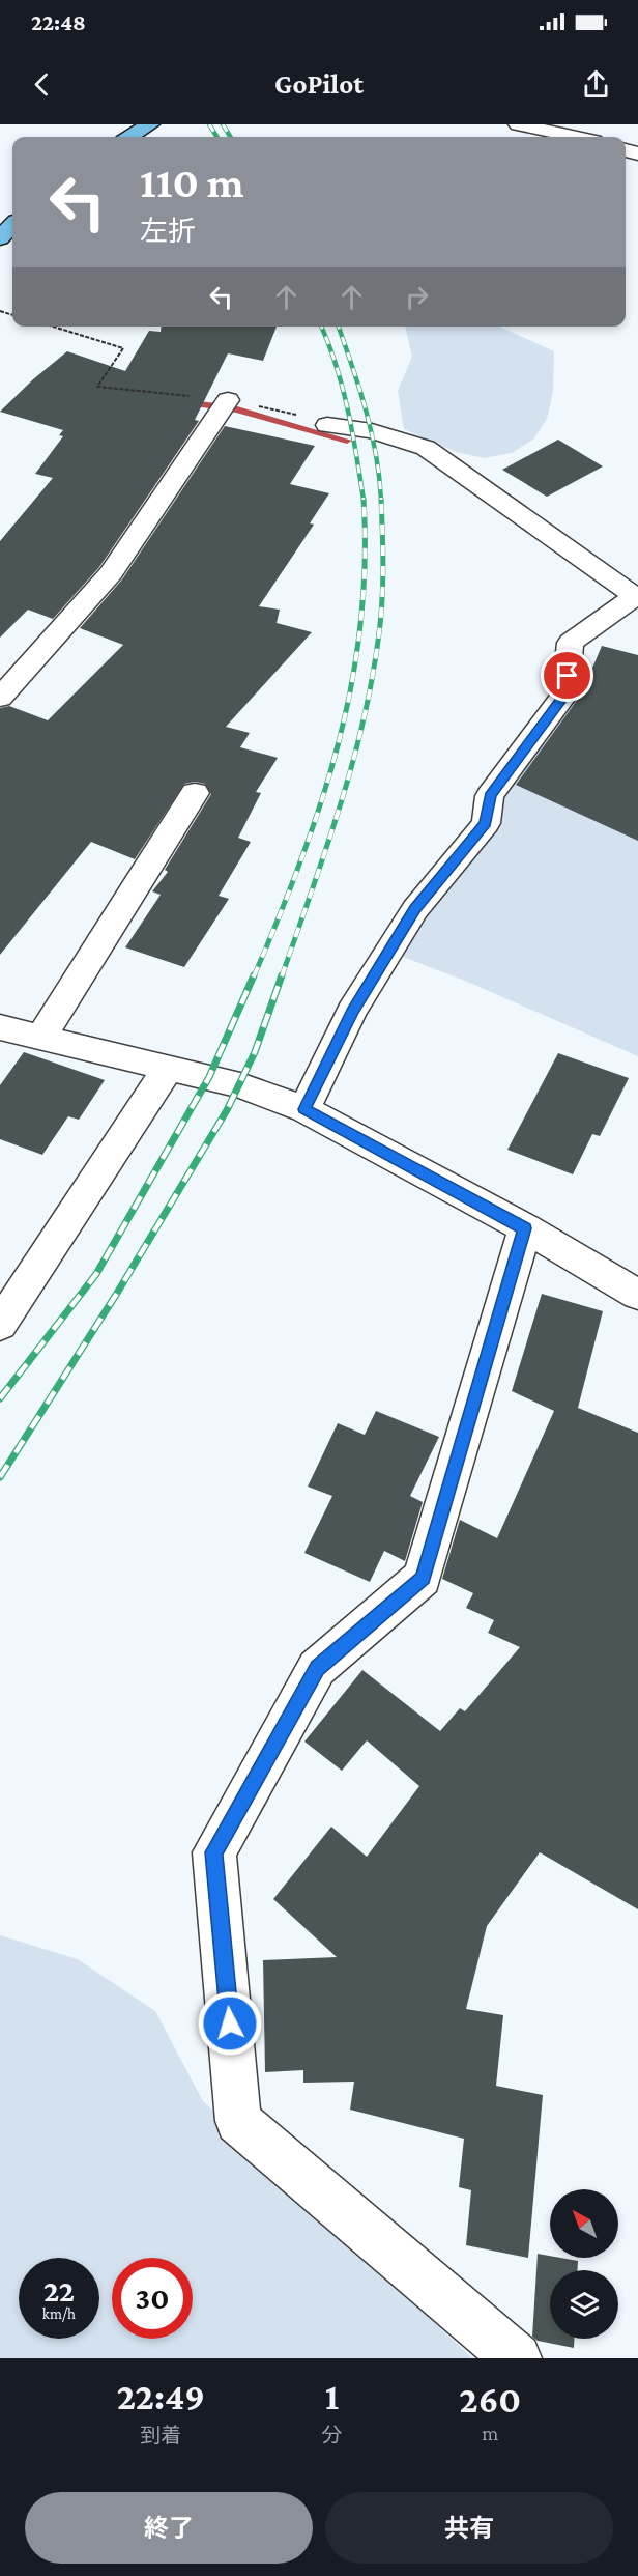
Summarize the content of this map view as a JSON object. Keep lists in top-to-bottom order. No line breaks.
{"north":"top left","page":{"status":"22:48","header":"GoPilot","turn":["110 m","左折"],"speed":"22 km/h","limit":"30","eta":["22:49","到着","1","分","260","m"],"buttons":["終了","共有"]}}
